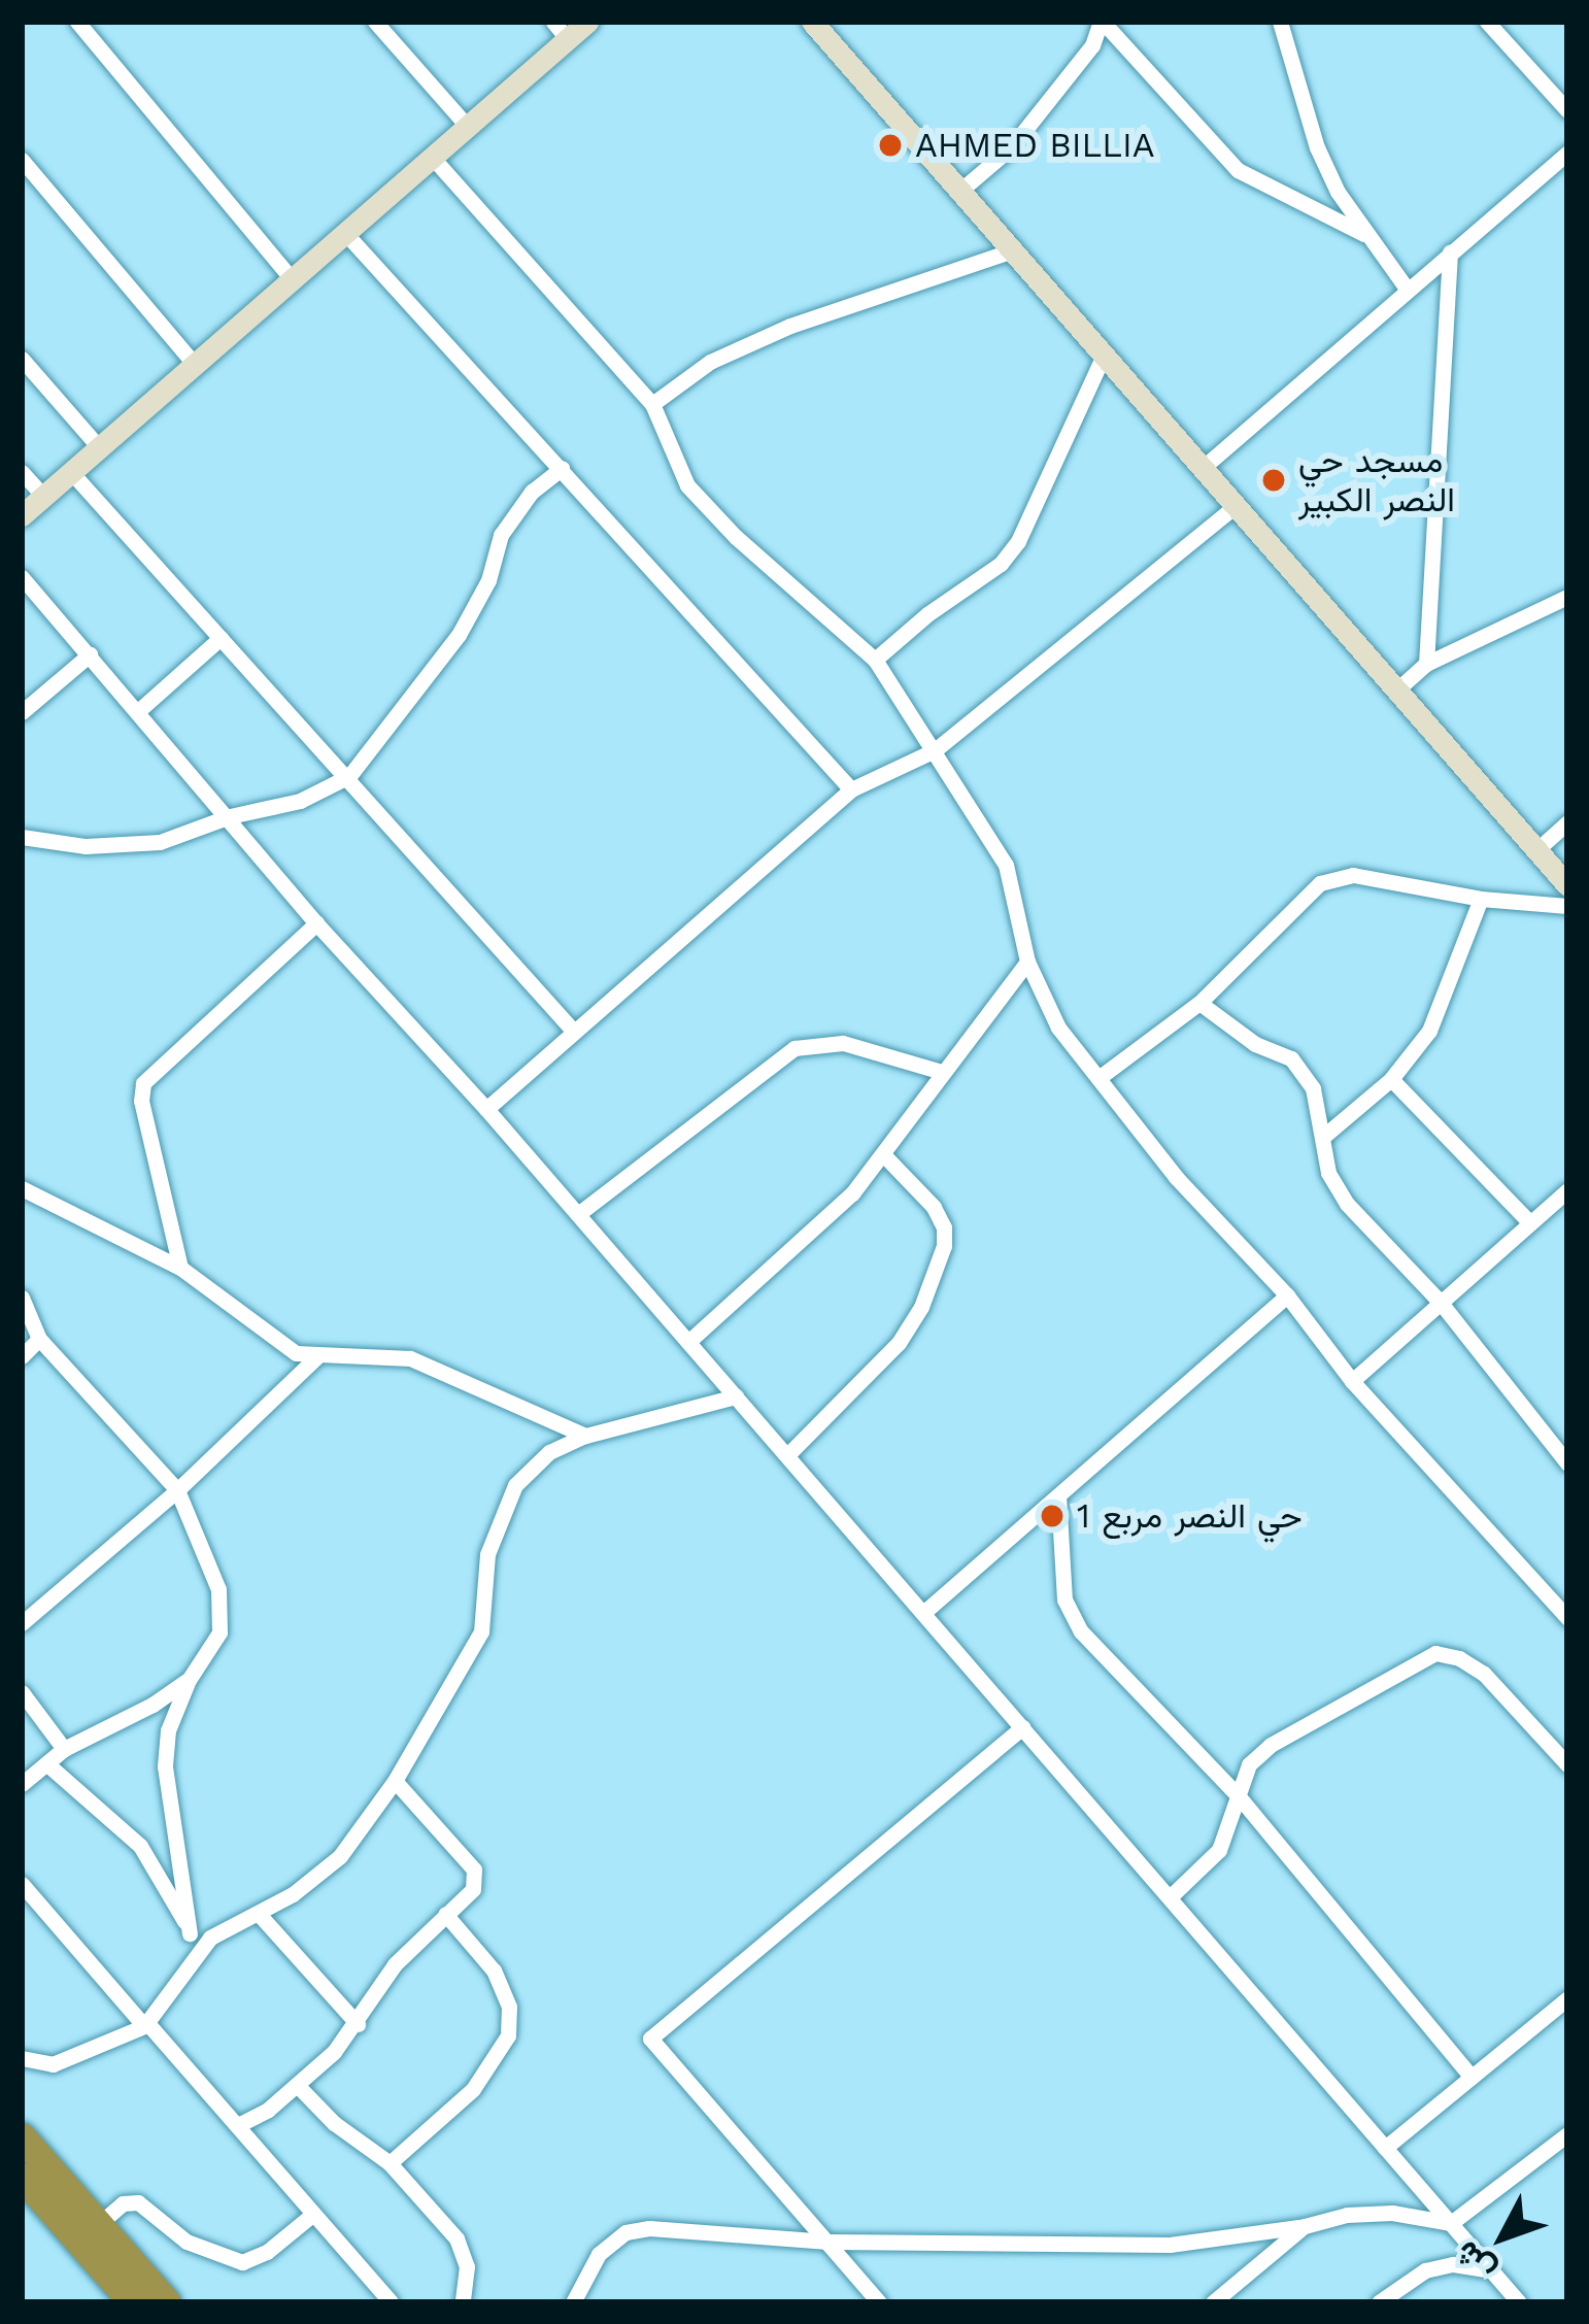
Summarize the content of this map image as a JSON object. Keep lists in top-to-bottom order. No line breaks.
{"places":["AHMED BILLIA","مسجد حي النصر الكبير","حي النصر مربع 1"],"north":"bottom left"}
